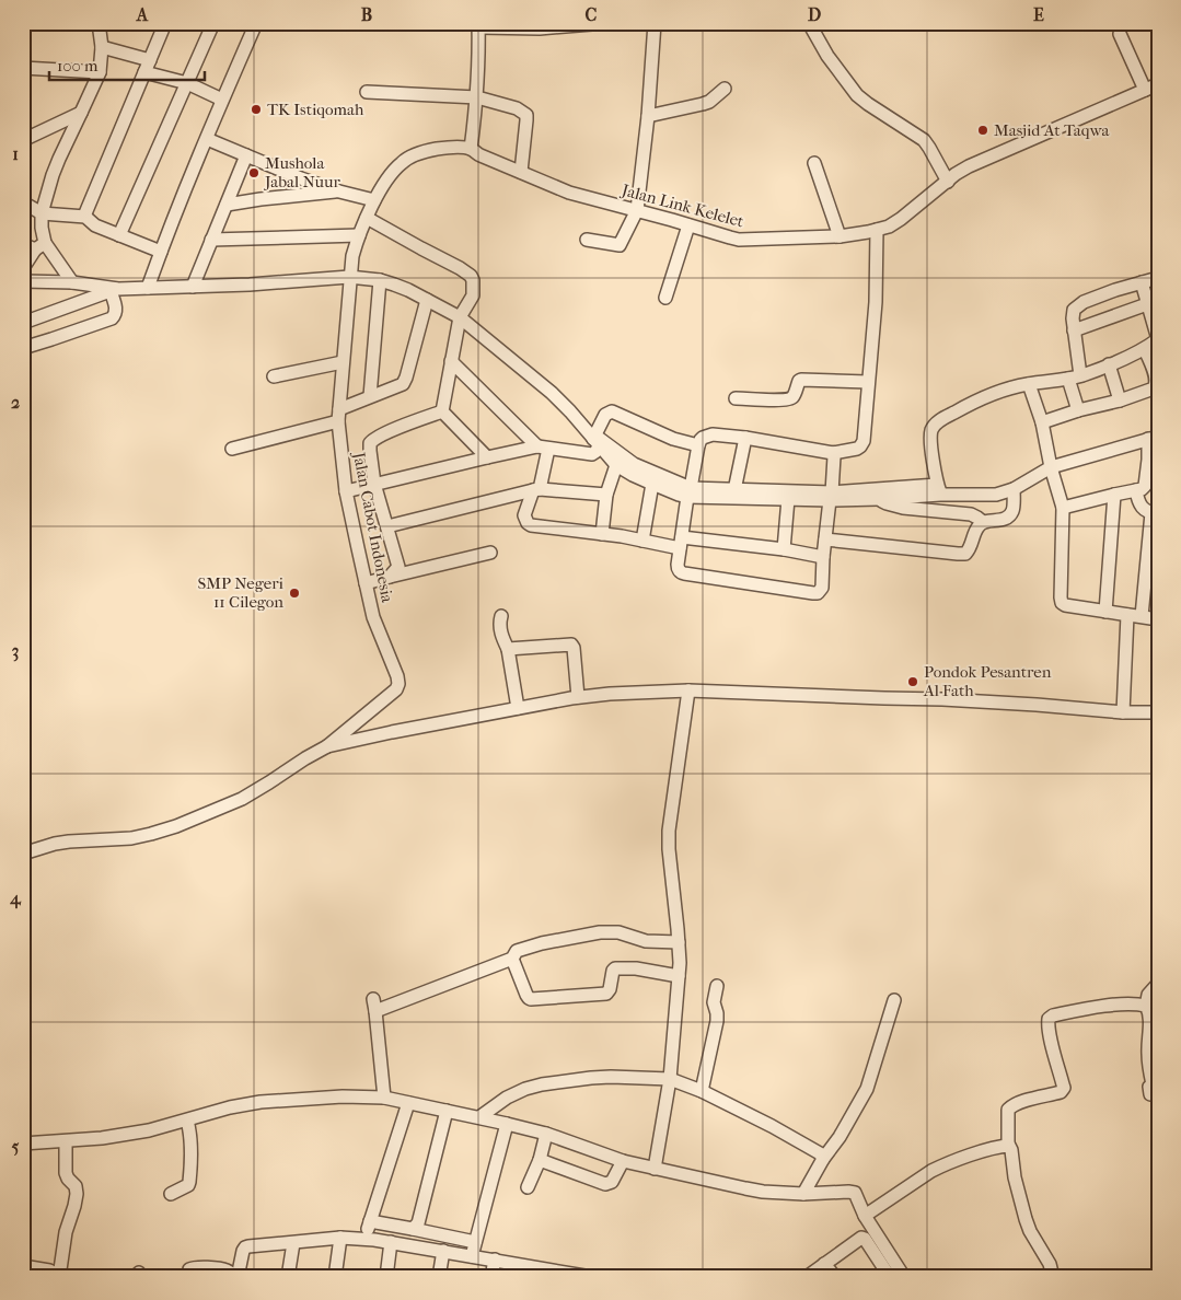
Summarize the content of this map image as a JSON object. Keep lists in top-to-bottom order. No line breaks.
{"streets":{"street":["Jalan Link Kelelet","Jalan Cabot Indonesia"]},"crossings":[["Jalan Link Kelelet","Jalan Cabot Indonesia"]],"places":["TK Istiqomah","Masjid At Taqwa","Mushola Jabal Nuur","SMP Negeri 11 Cilegon","Pondok Pesantren Al Fath"],"scale_bar":"100 m","grid":{"columns":["A","B","C","D","E"],"rows":["1","2","3","4","5"]}}
